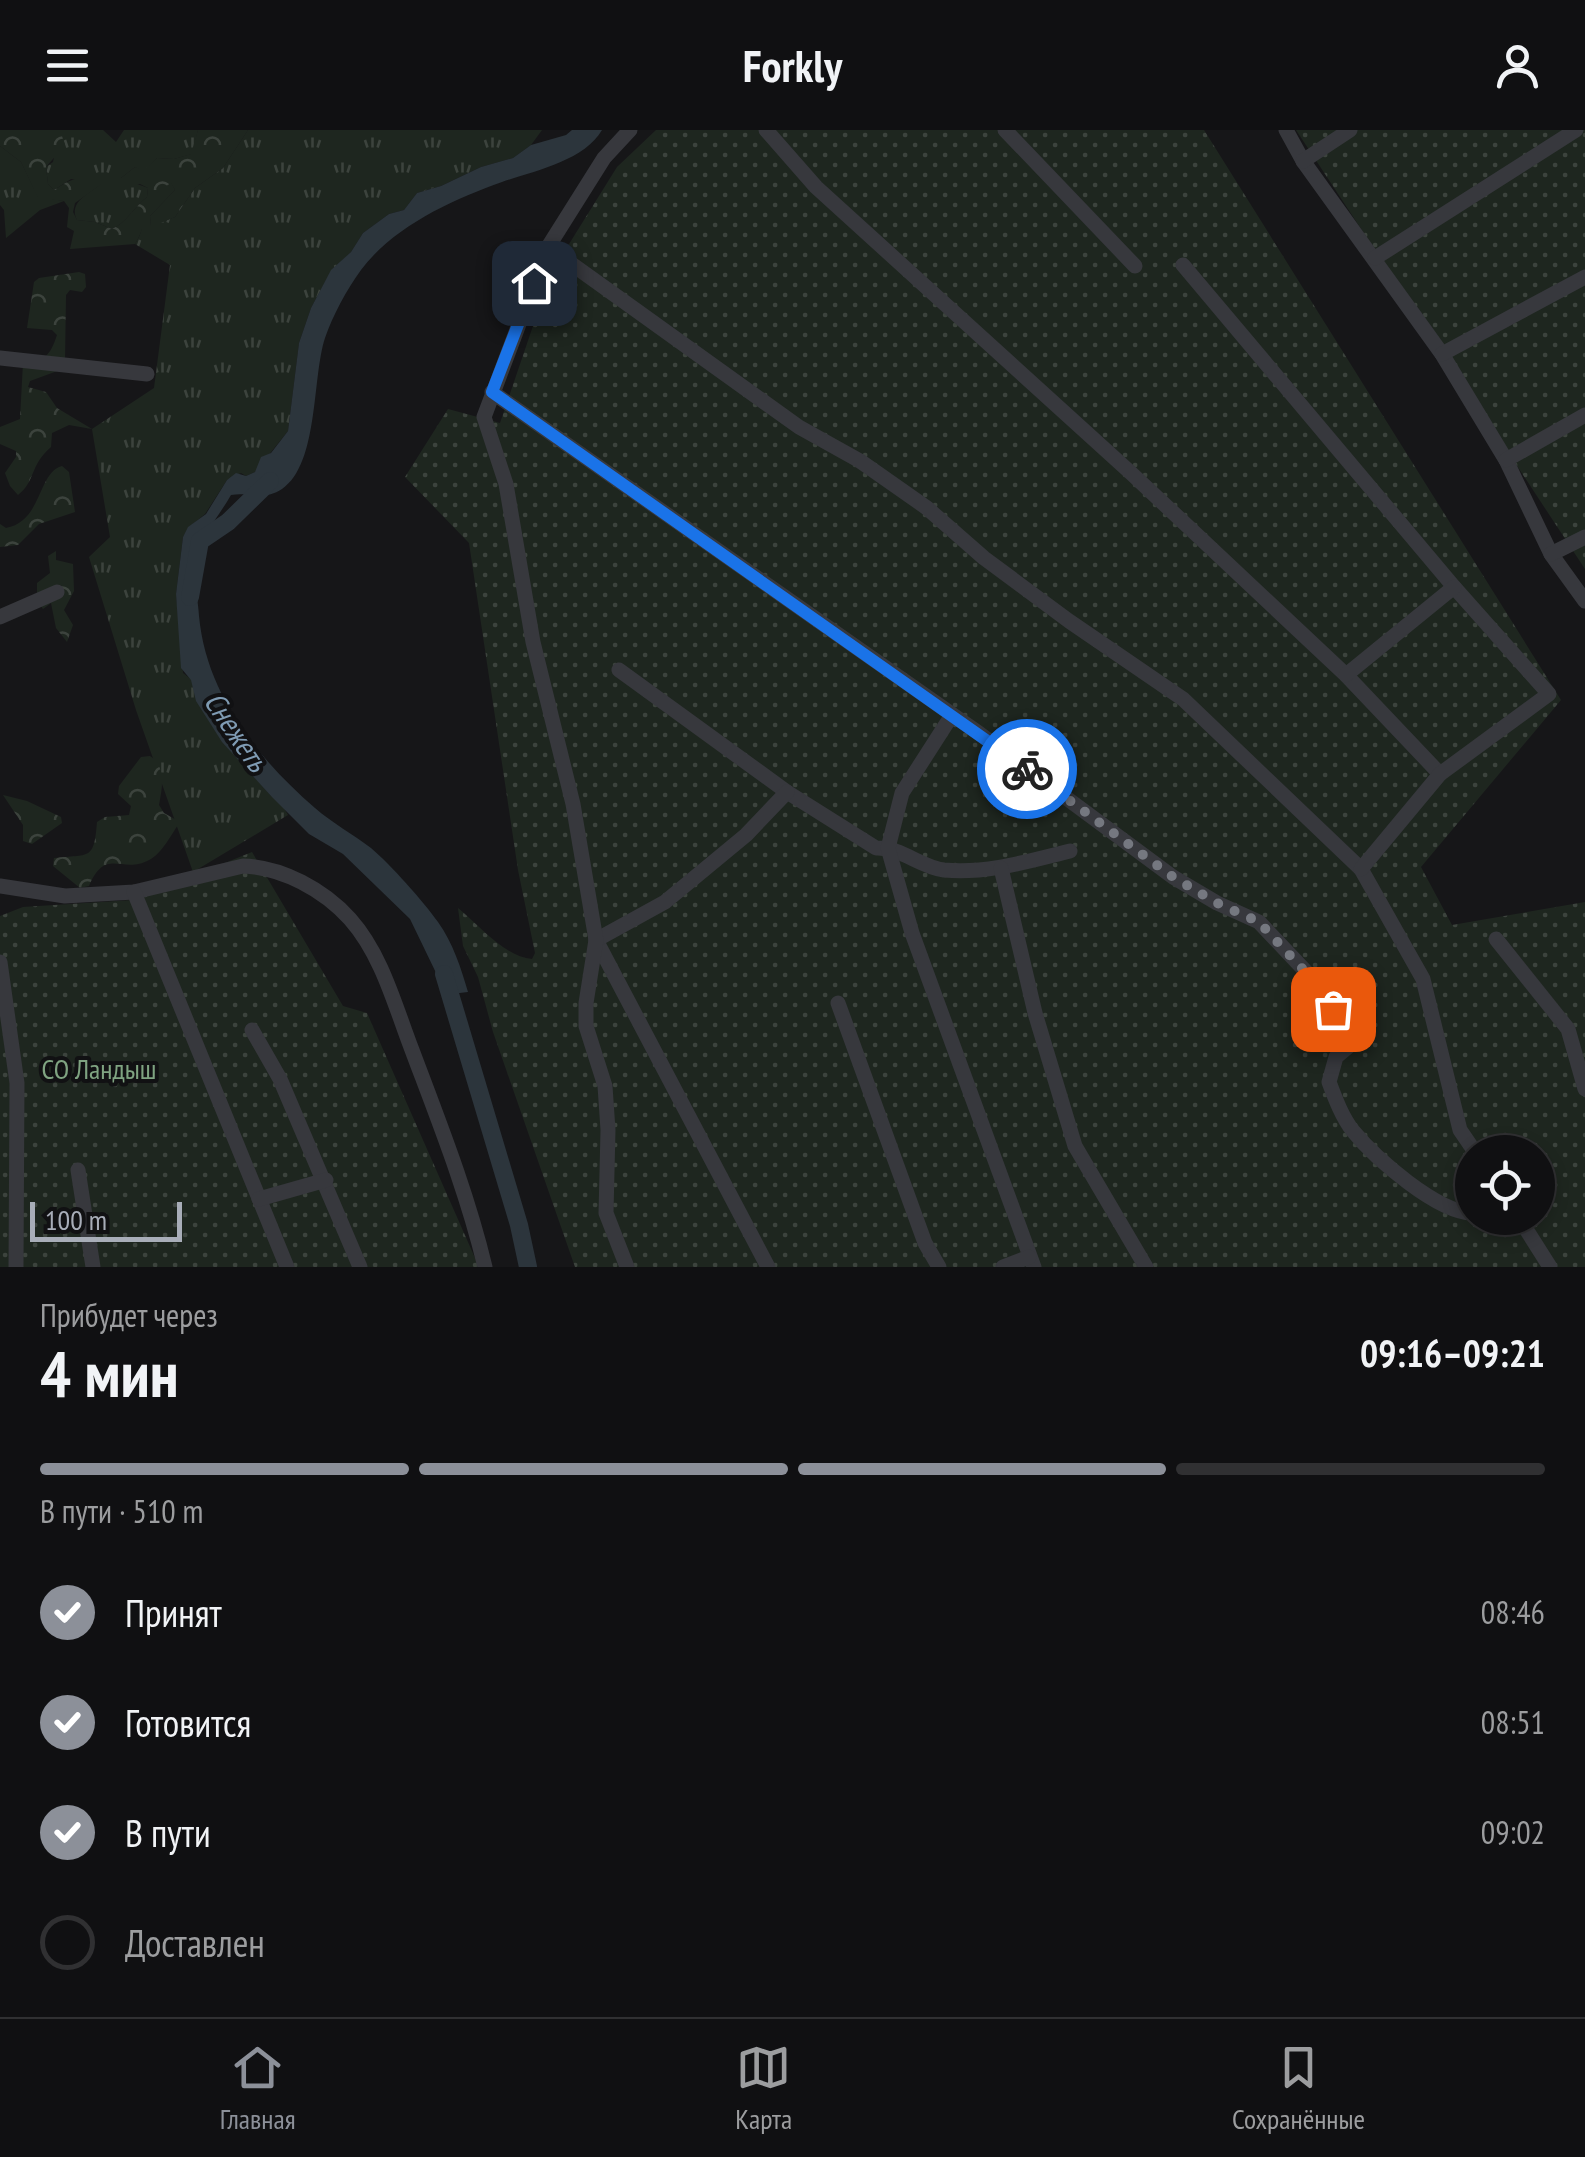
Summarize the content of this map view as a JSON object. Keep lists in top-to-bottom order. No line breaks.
{"water":["Снежеть"],"parks":["СО Ландыш"],"scale_bar":"100 m","page":{"header":"Forkly","scale":"100 m","heading":["4 мин","Прибудет через","09:16–09:21"],"bar":"В пути · 510 m","list":[["Принят","08:46"],["Готовится","08:51"],["В пути","09:02"],"Доставлен"],"tabs":["Главная","Карта","Сохранённые"]}}
